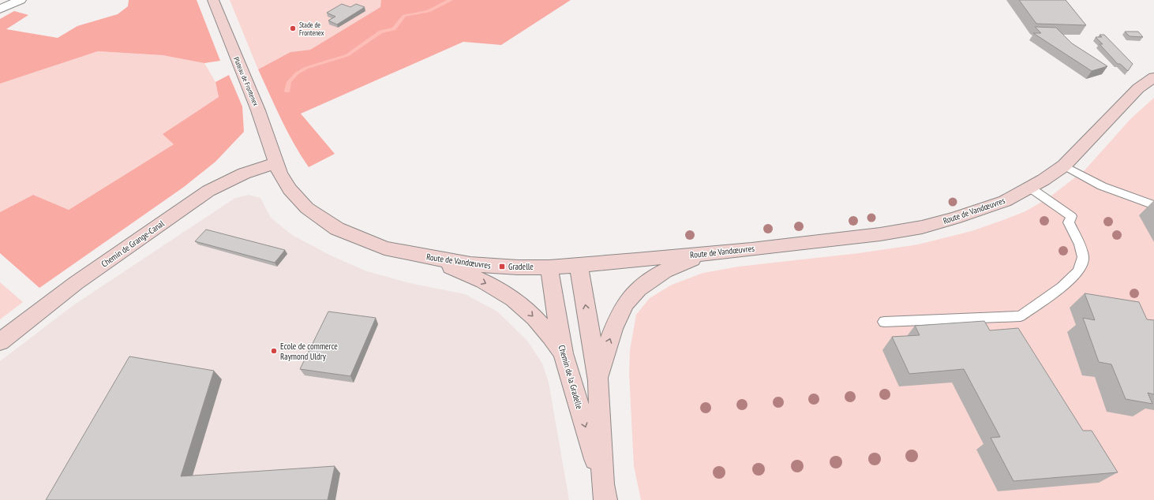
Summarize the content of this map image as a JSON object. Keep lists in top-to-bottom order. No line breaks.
{"streets":{"main road":["Plateau de Frontenex","Route de Vandœuvres","Chemin de Grange-Canal","Chemin de la Gradelle"]},"crossings":[["Plateau de Frontenex","Route de Vandœuvres"],["Plateau de Frontenex","Chemin de Grange-Canal"],["Route de Vandœuvres","Chemin de Grange-Canal"],["Route de Vandœuvres","Chemin de la Gradelle"]],"places":{"other":["Stade de Frontenex","Ecole de commerce Raymond Uldry"],"transit":["Gradelle"]}}
